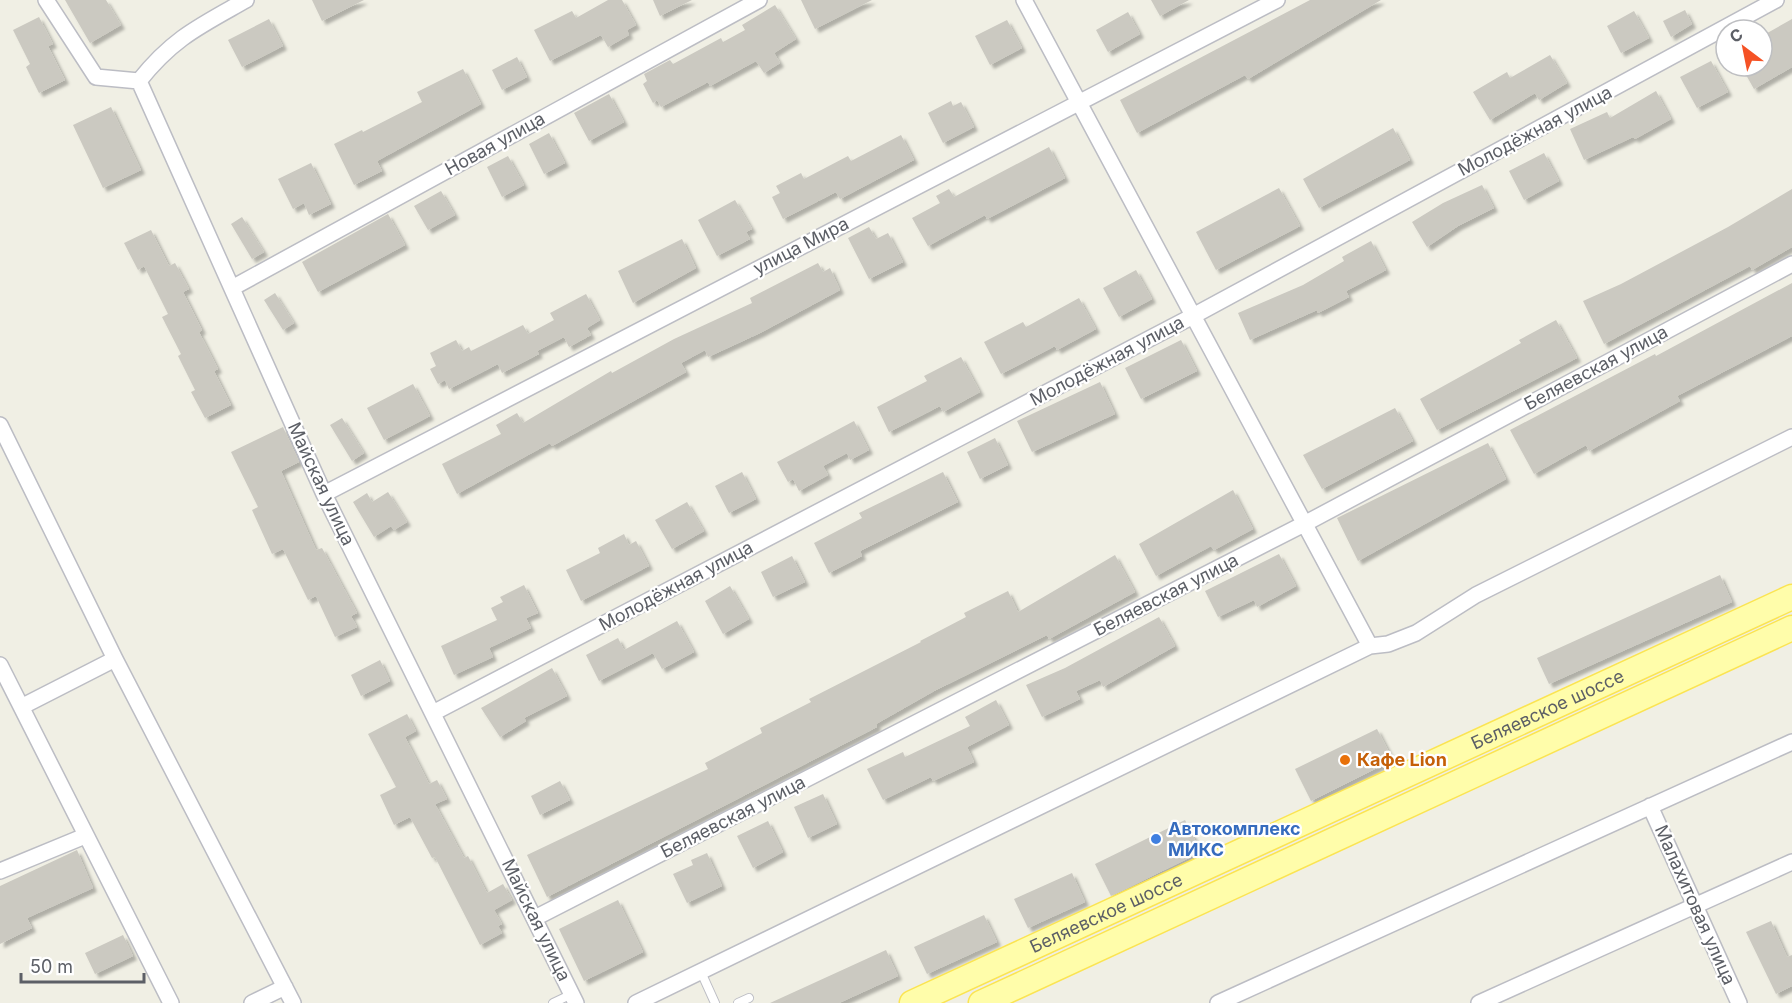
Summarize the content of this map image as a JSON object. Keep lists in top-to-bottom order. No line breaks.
{"streets":{"main road":["Беляевское шоссе"],"street":["Молодёжная улица","Новая улица","улица Мира","Беляевская улица","Майская улица","Малахитовая улица"]},"crossings":[["Молодёжная улица","Майская улица"],["Новая улица","Майская улица"],["улица Мира","Майская улица"],["Беляевская улица","Майская улица"]],"places":["Кафе Lion","Автокомплекс МИКС"],"scale_bar":"50 m","north":"top left"}
